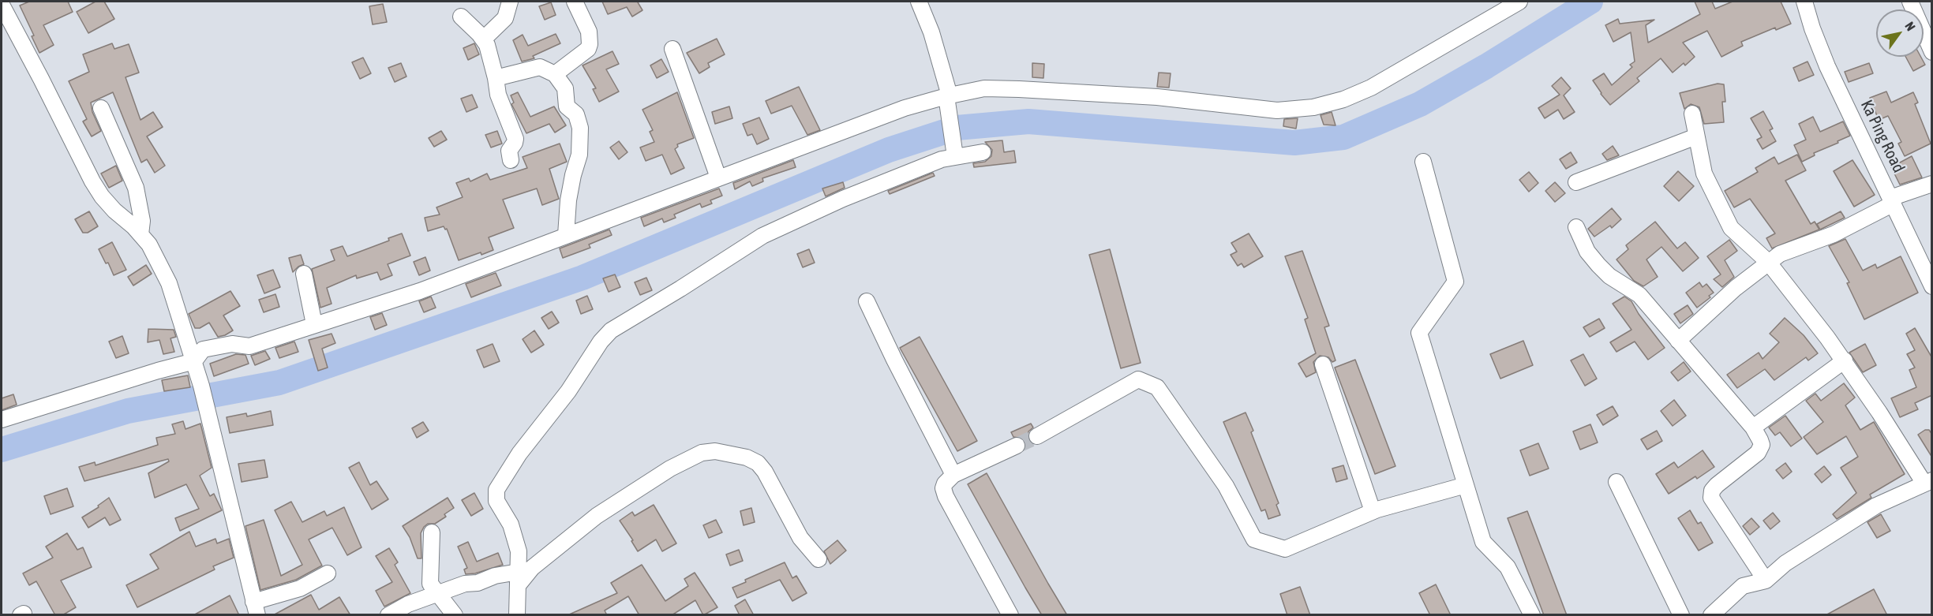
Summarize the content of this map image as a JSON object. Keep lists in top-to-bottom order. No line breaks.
{"streets":{"street":["Ka Ping Road"]},"north":"top right"}
